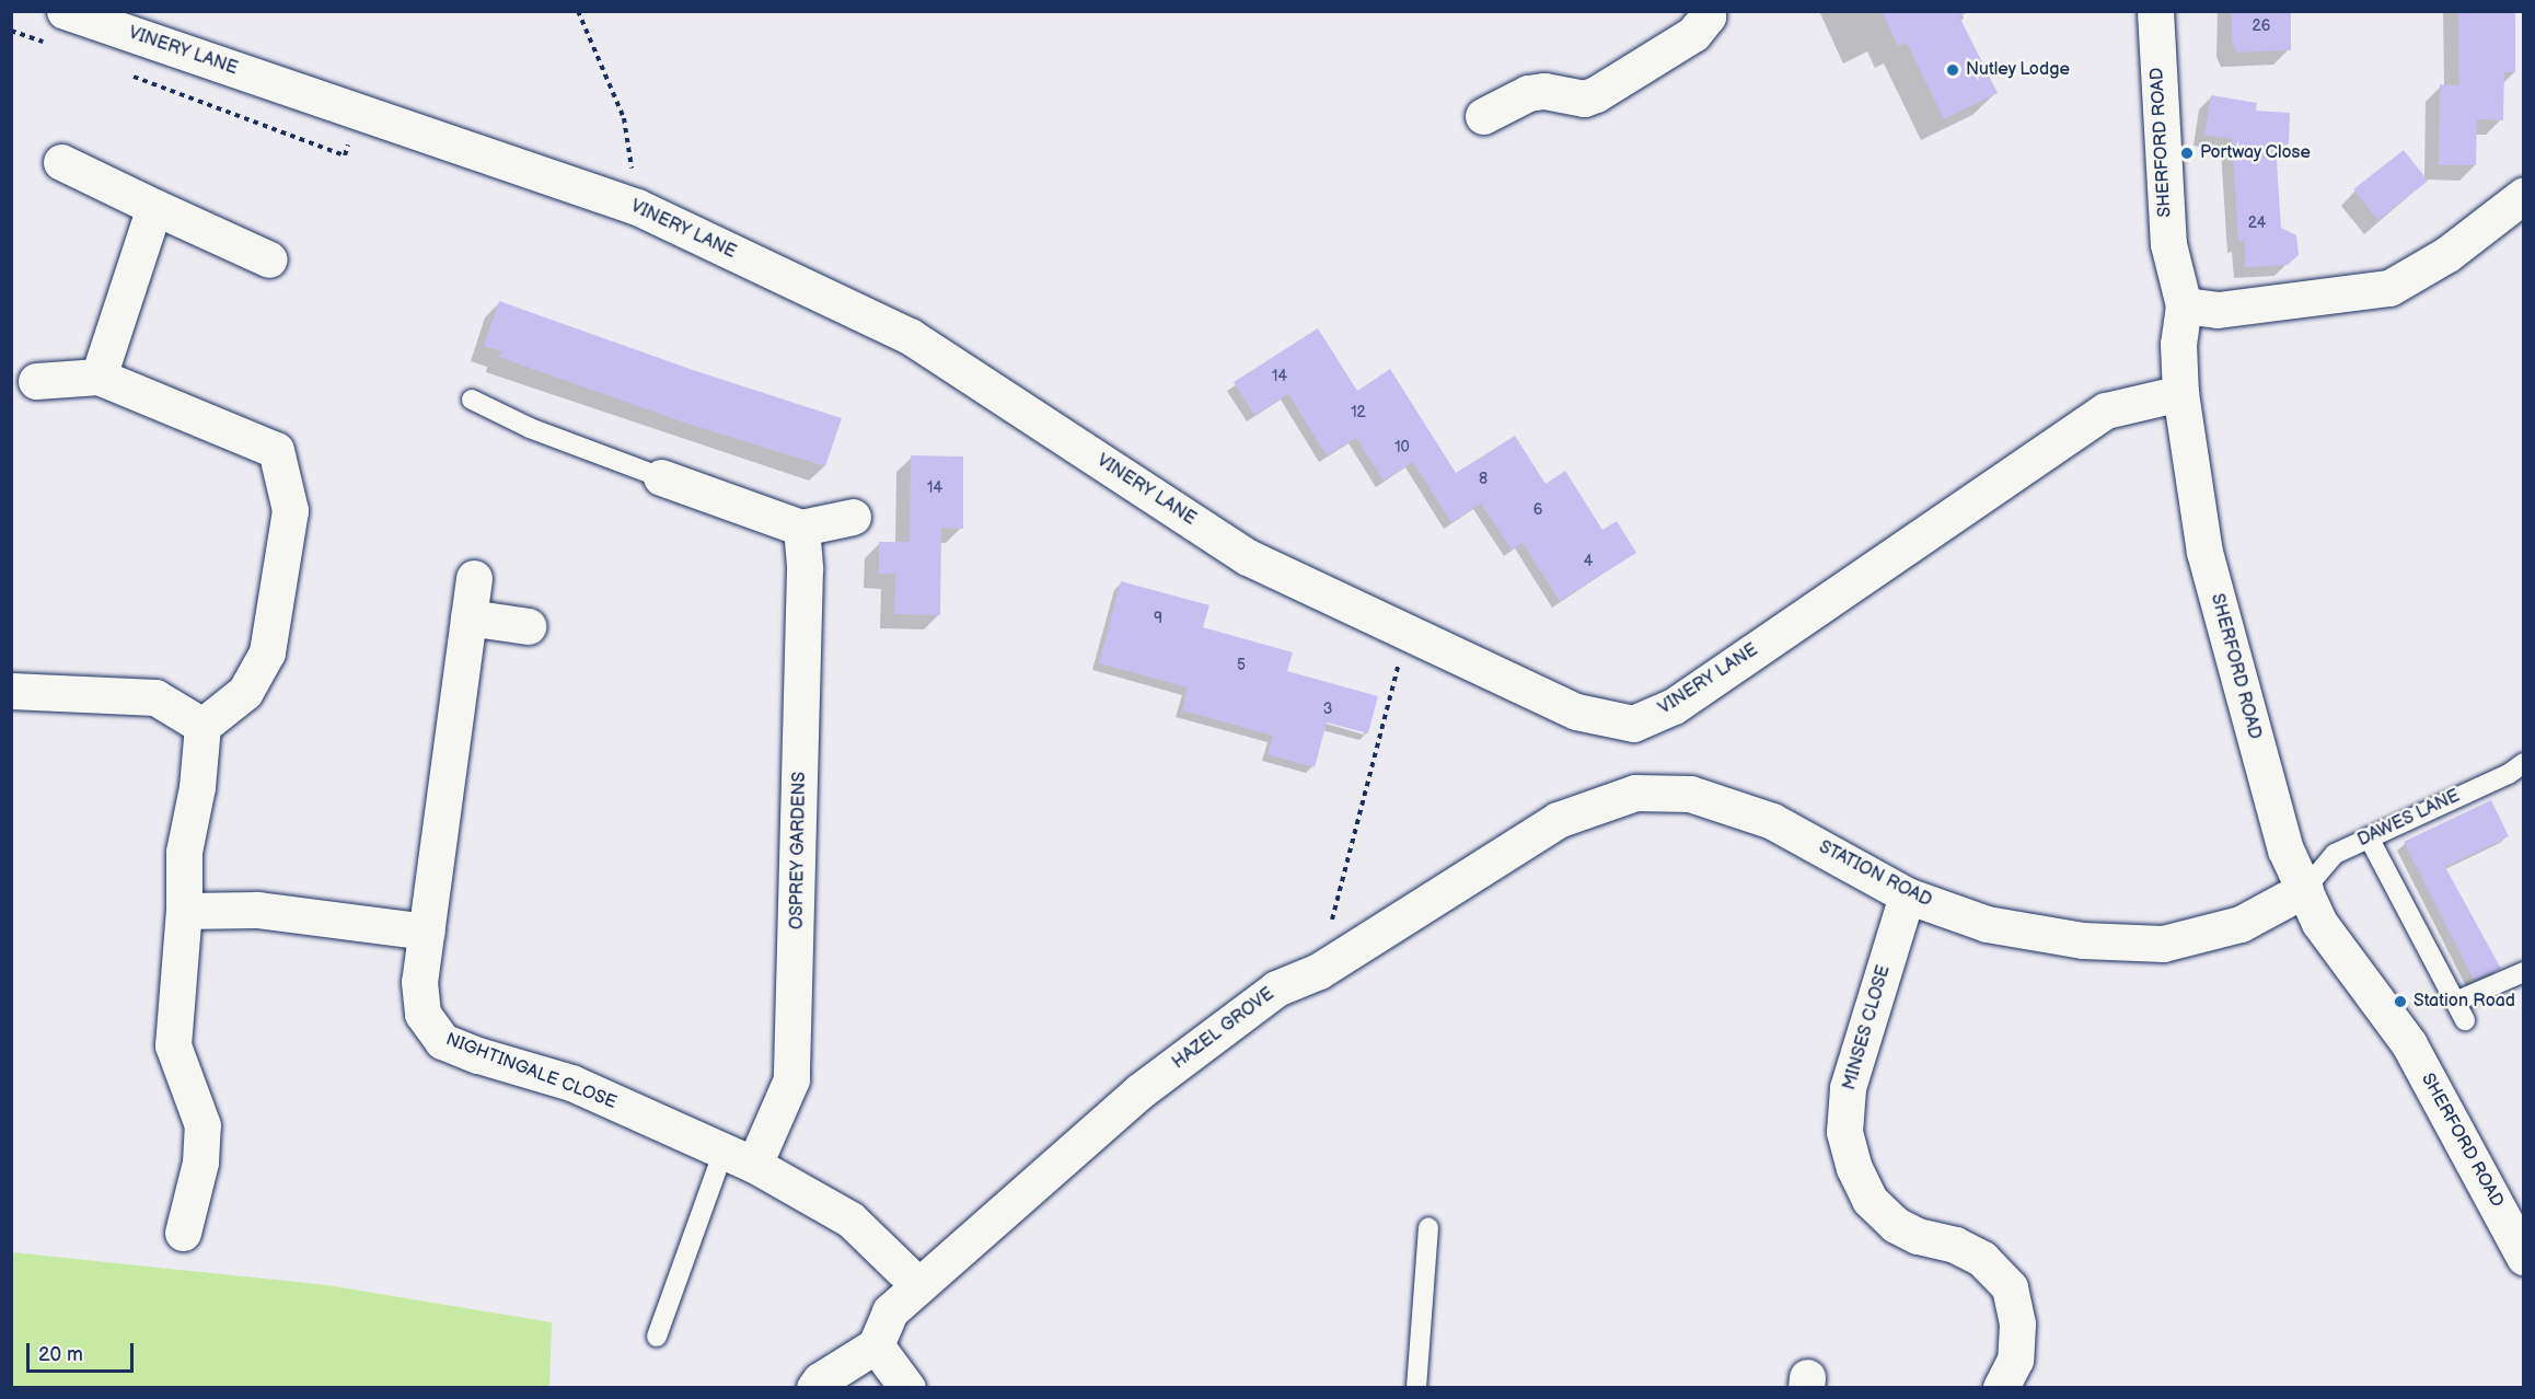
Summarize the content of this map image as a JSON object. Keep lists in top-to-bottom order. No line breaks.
{"streets":{"street":["VINERY LANE","SHERFORD ROAD","OSPREY GARDENS","STATION ROAD","MINSES CLOSE","HAZEL GROVE","NIGHTINGALE CLOSE"],"lane":["DAWES LANE"]},"crossings":[["VINERY LANE","SHERFORD ROAD"],["SHERFORD ROAD","DAWES LANE"],["SHERFORD ROAD","STATION ROAD"],["DAWES LANE","STATION ROAD"],["OSPREY GARDENS","NIGHTINGALE CLOSE"],["STATION ROAD","MINSES CLOSE"],["STATION ROAD","HAZEL GROVE"],["HAZEL GROVE","NIGHTINGALE CLOSE"]],"places":["Nutley Lodge","Portway Close","Station Road"],"house_numbers":["26","24","14","12","10","8","14","6","4","9","5","3"],"scale_bar":"20 m"}
